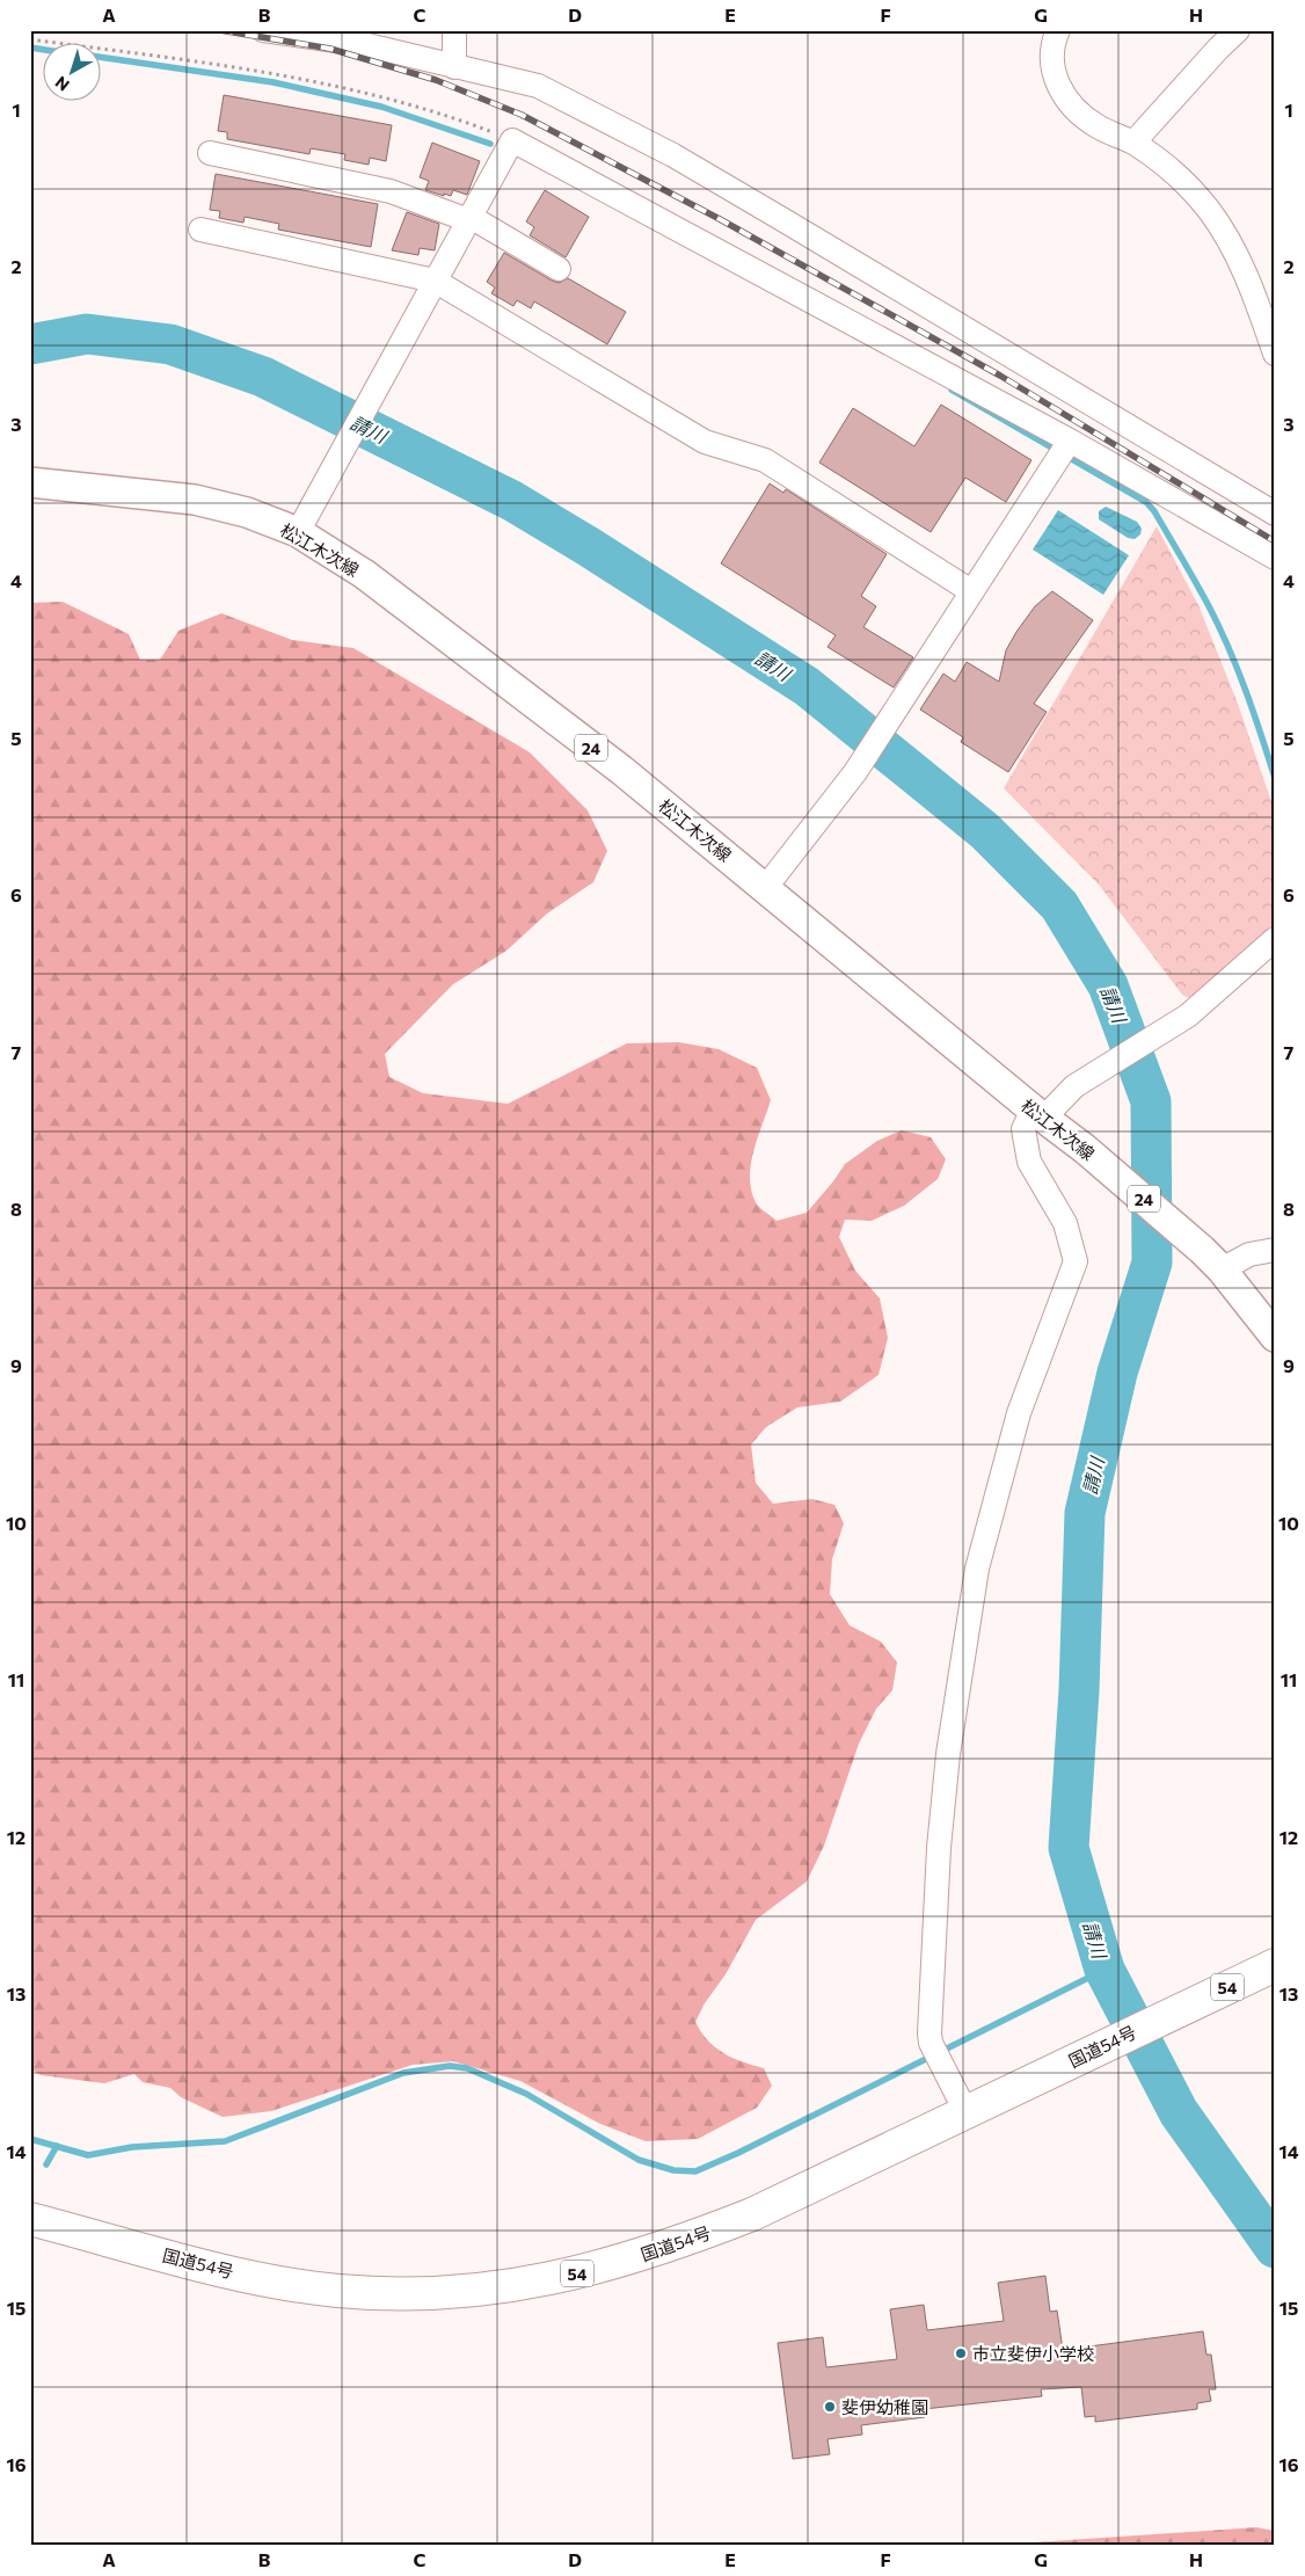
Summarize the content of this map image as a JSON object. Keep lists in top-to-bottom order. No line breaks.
{"streets":{"highway":["54","国道54号"],"main road":["松江木次線","24"]},"water":["請川"],"places":["市立斐伊小学校","斐伊幼稚園"],"north":"bottom left","grid":{"columns":["A","B","C","D","E","F","G","H"],"rows":["1","2","3","4","5","6","7","8","9","10","11","12","13","14","15","16"]}}
